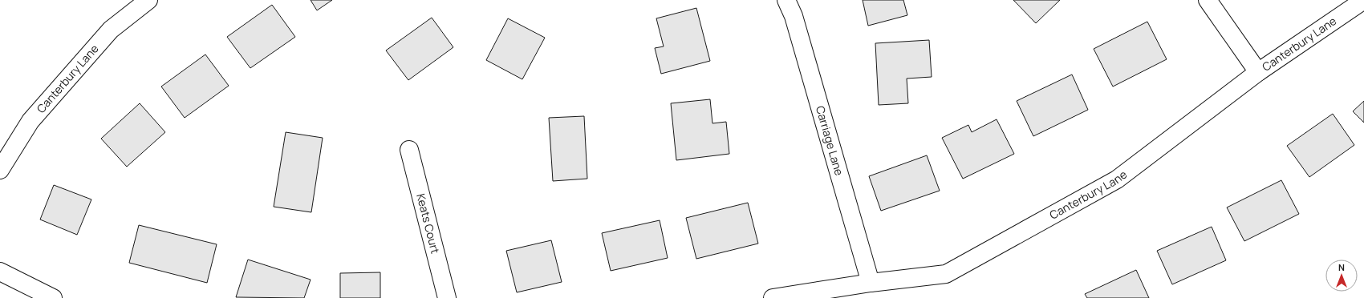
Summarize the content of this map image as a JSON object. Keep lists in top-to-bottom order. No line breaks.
{"streets":{"street":["Canterbury Lane","Carriage Lane","Keats Court"]},"crossings":[["Canterbury Lane","Carriage Lane"]],"north":"top"}
